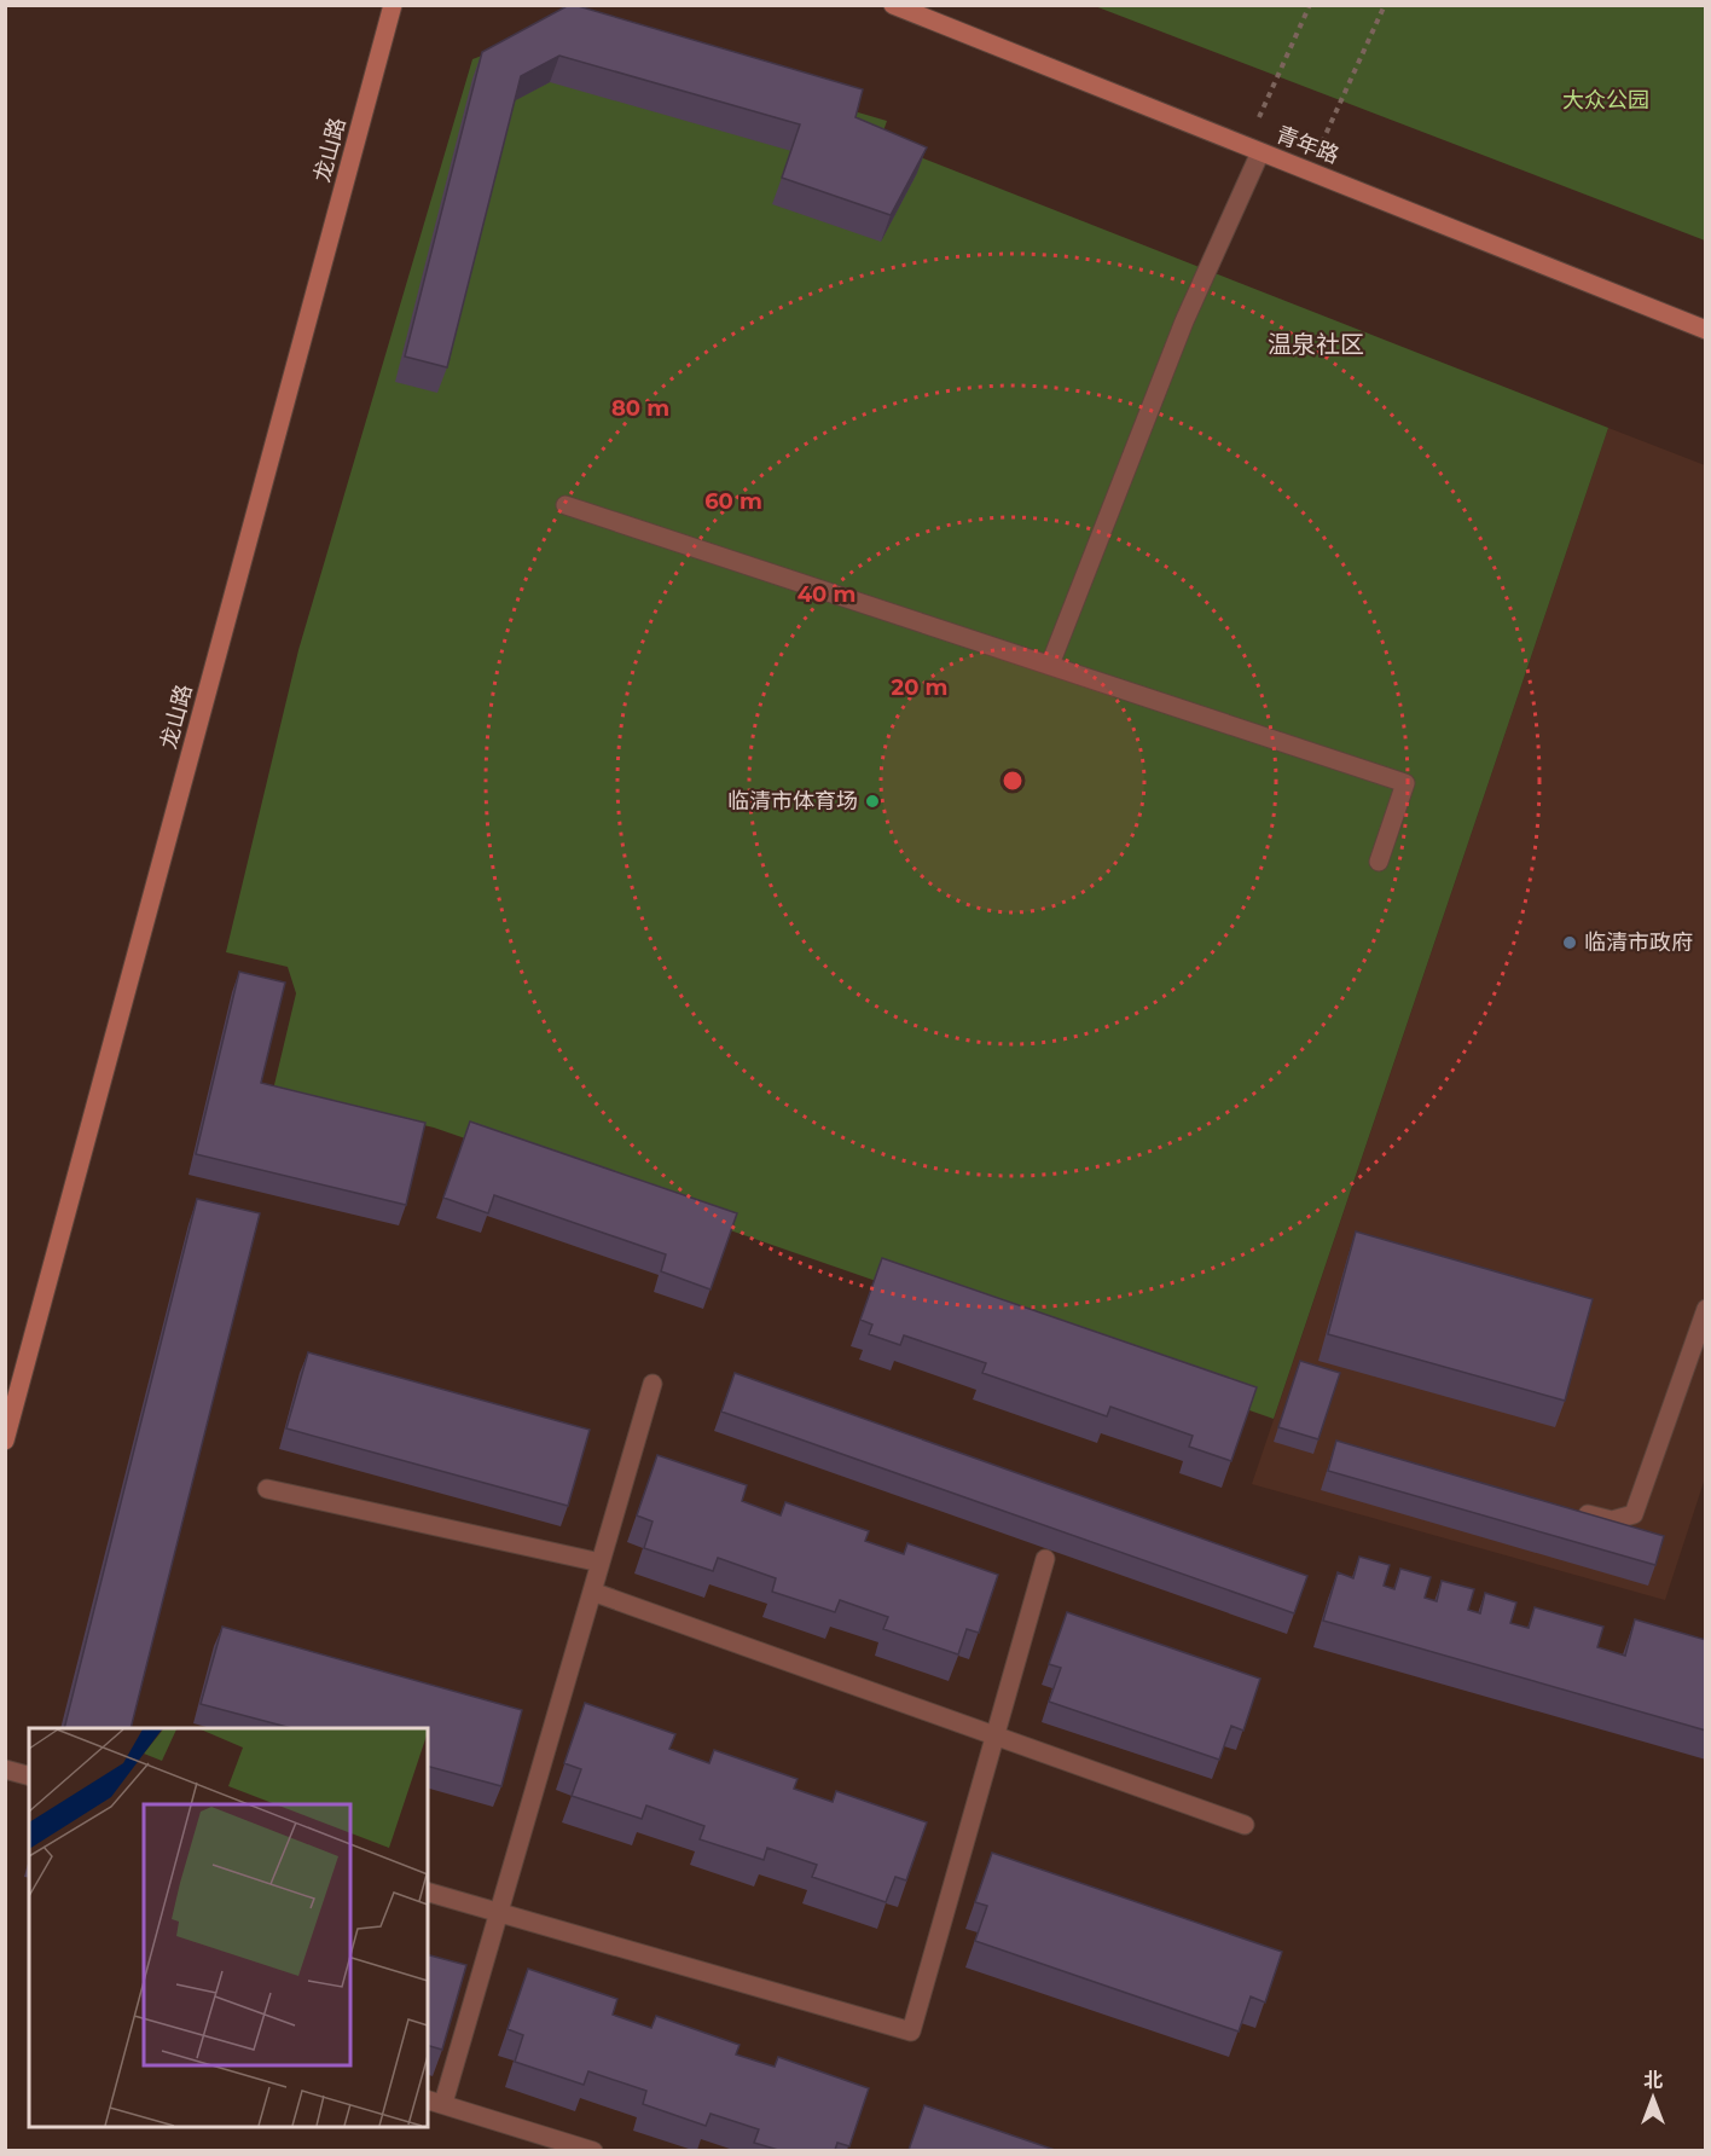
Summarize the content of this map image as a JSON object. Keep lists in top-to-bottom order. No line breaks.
{"streets":{"street":["青年路","龙山路"]},"districts":["温泉社区"],"parks":["大众公园"],"places":["临清市体育场","临清市政府"],"north":"top","rings":["80 m","60 m","40 m","20 m"]}
